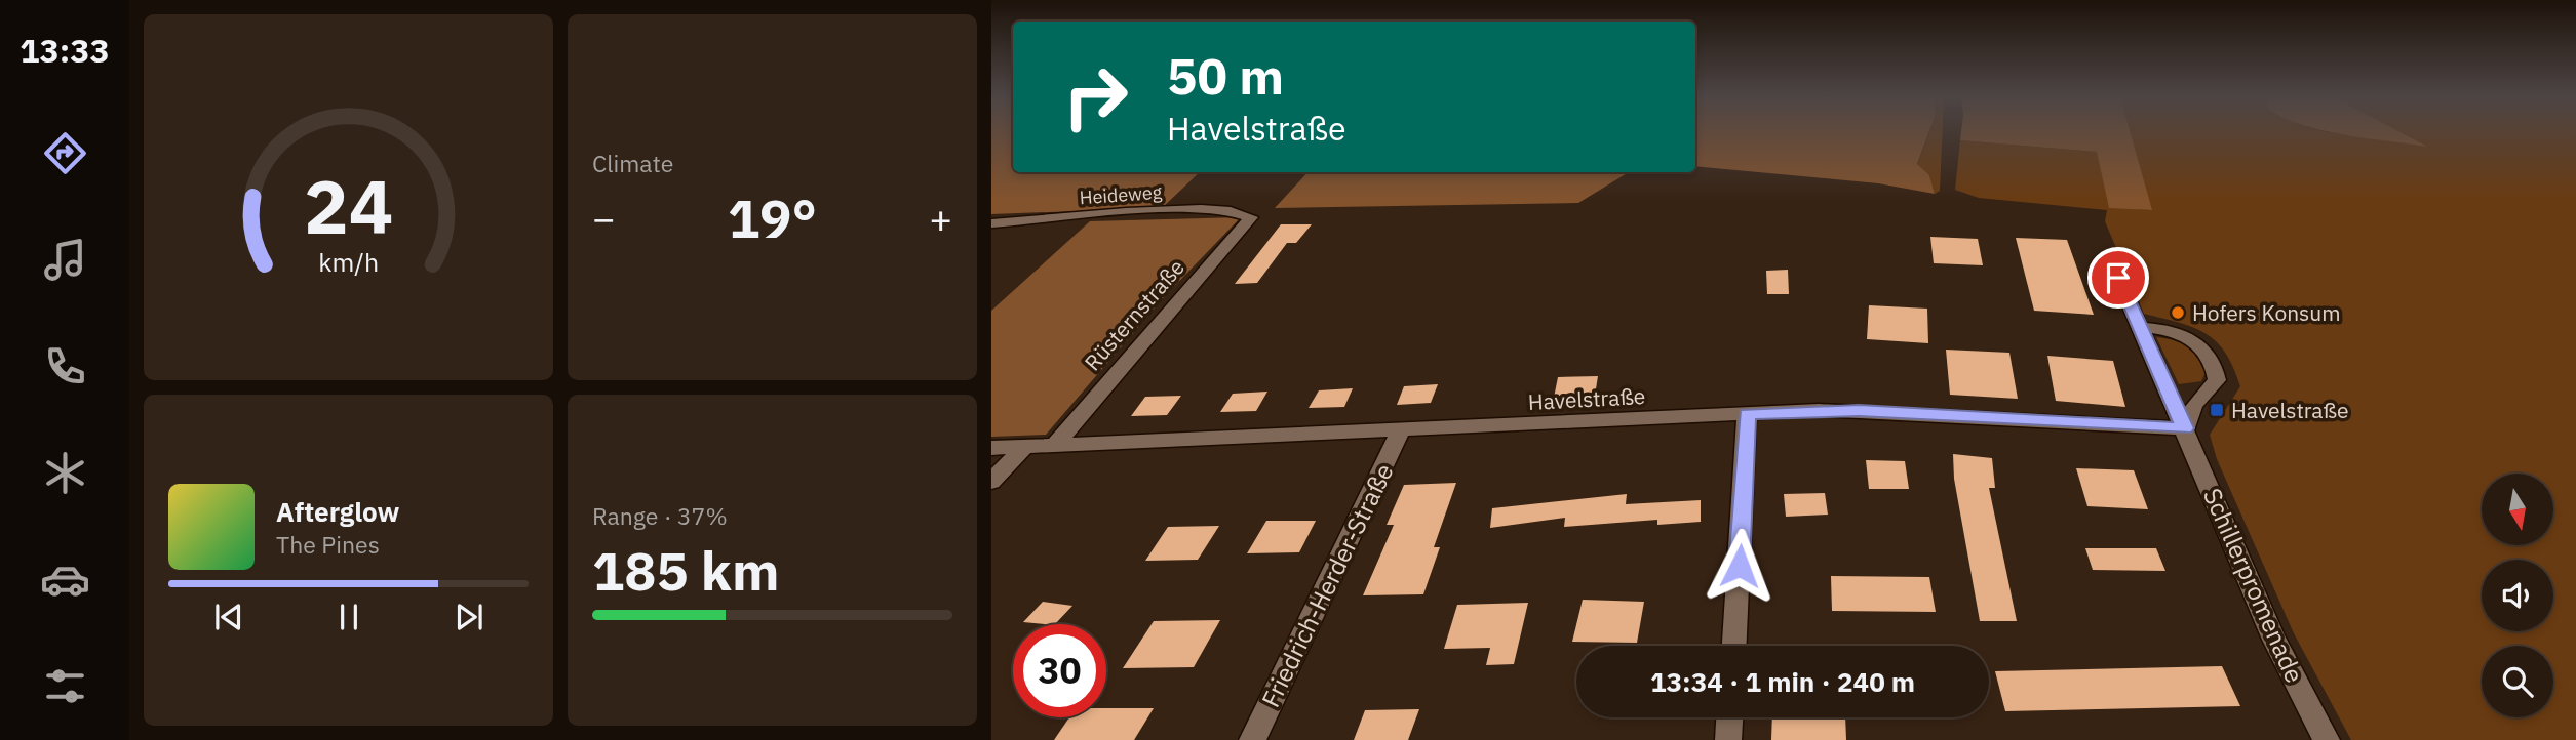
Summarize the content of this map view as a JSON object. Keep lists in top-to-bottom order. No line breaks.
{"streets":{"street":["Heideweg","Rüsternstraße","Havelstraße","Friedrich-Herder-Straße","Schillerpromenade"]},"crossings":[["Heideweg","Rüsternstraße"],["Rüsternstraße","Havelstraße"],["Havelstraße","Friedrich-Herder-Straße"],["Havelstraße","Schillerpromenade"]],"places":{"other":["Hofers Konsum"],"transit":["Havelstraße"]},"north":"bottom","page":{"tabs":"13:33","tile":["Climate",["Range · 37%","185 km"]],"turn":["50 m","Havelstraße"],"heat":["−","19°","+"],"song":["Afterglow","The Pines"],"limit":"30","trip":"13:34 · 1 min · 240 m","gauge":["24","km/h"]}}
